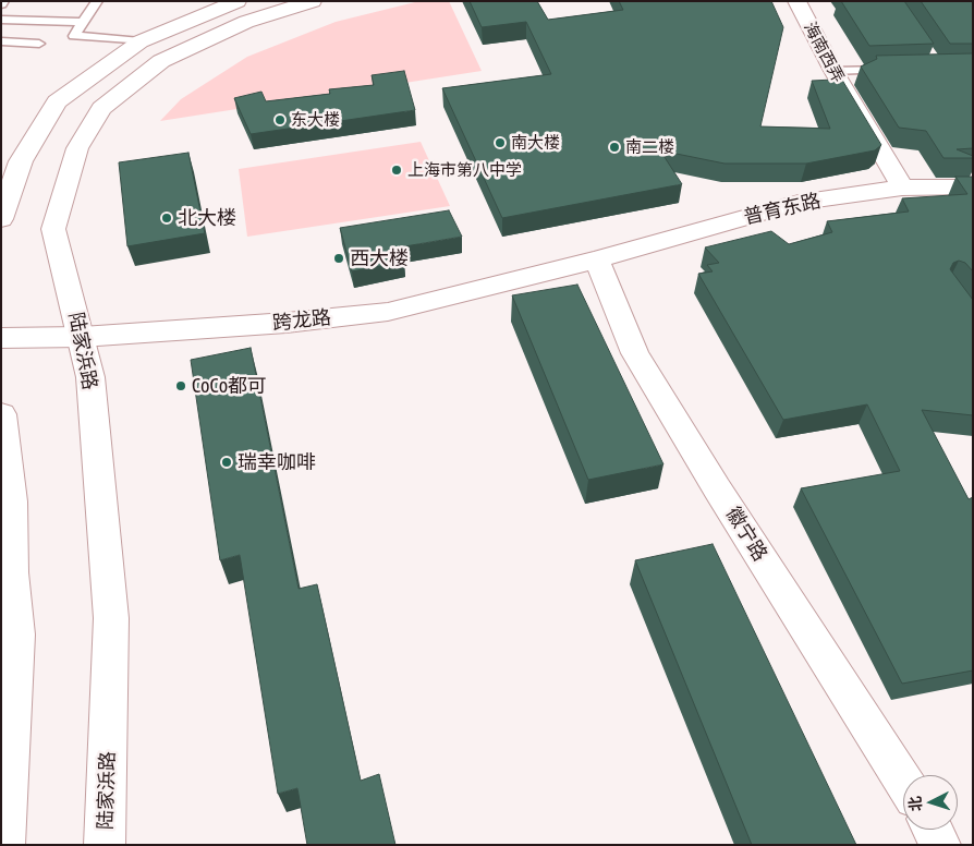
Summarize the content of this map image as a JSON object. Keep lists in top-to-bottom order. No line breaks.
{"streets":{"main road":["海南西弄","普育东路","跨龙路","陆家浜路","徽宁路"]},"crossings":[["海南西弄","普育东路"],["普育东路","跨龙路"],["普育东路","徽宁路"],["跨龙路","陆家浜路"],["跨龙路","徽宁路"]],"places":["东大楼","南大楼","南二楼","上海市第八中学","北大楼","西大楼","CoCo都可","瑞幸咖啡"],"north":"left"}
